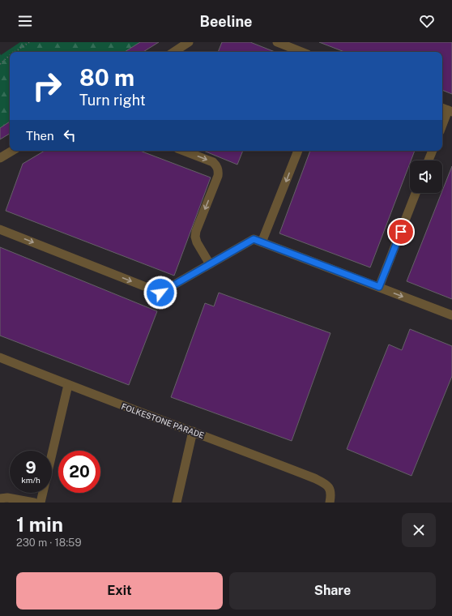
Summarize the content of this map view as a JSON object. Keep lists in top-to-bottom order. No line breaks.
{"streets":{"street":["FOLKESTONE PARADE"]},"page":{"header":"Beeline","turn":["80 m","Turn right"],"then":"Then","speed":"9 km/h","limit":"20","heading":["1 min","230 m · 18:59"],"buttons":["Exit","Share"]}}
